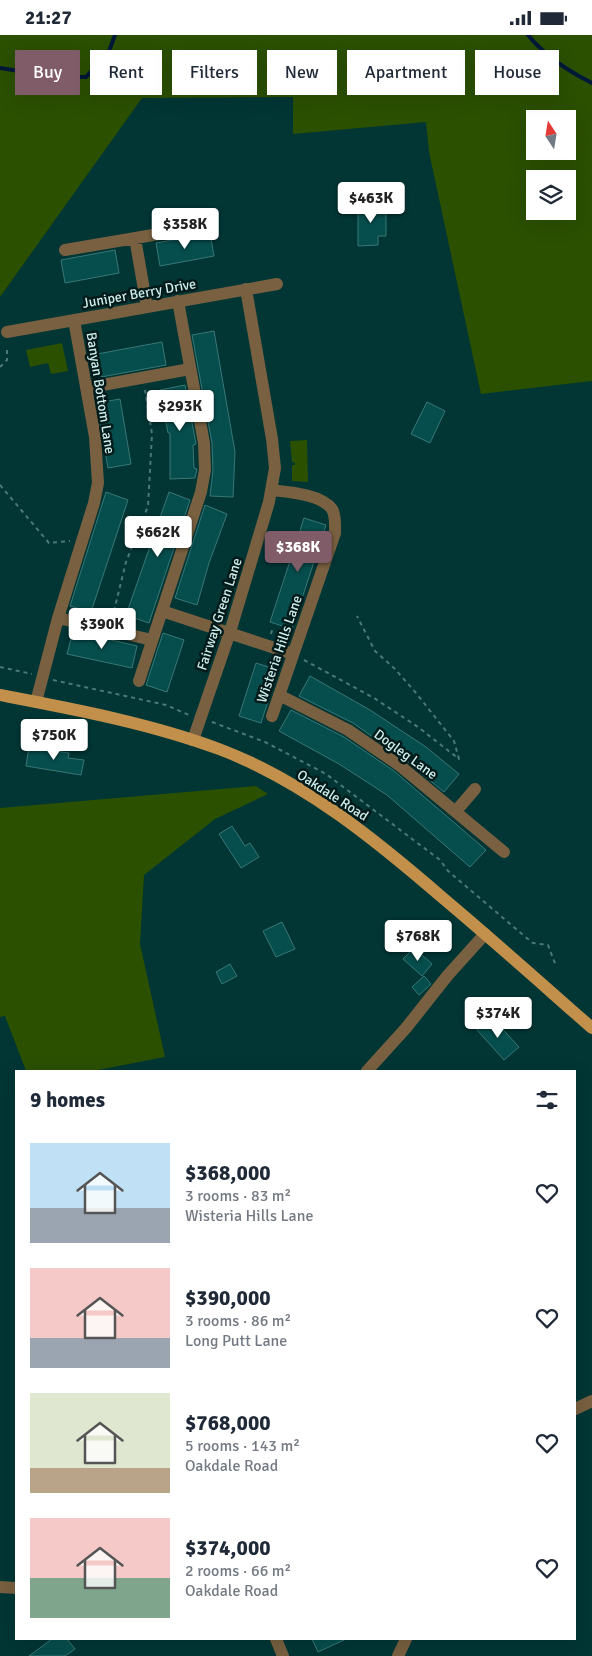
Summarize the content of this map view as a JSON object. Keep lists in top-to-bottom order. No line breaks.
{"streets":{"main road":["Oakdale Road"],"street":["Juniper Berry Drive","Banyan Bottom Lane","Fairway Green Lane","Wisteria Hills Lane","Dogleg Lane"]},"crossings":[["Juniper Berry Drive","Banyan Bottom Lane"],["Juniper Berry Drive","Fairway Green Lane"],["Banyan Bottom Lane","Oakdale Road"],["Fairway Green Lane","Wisteria Hills Lane"],["Fairway Green Lane","Oakdale Road"],["Wisteria Hills Lane","Dogleg Lane"]],"north":"top","page":{"status":"21:27","chip":["Buy","Rent","Filters","New","Apartment","House"],"price":["$463K","$358K","$293K","$662K","$368K","$390K","$750K","$768K","$374K"],"heading":"9 homes","list":[{"name":"$368,000","note":"3 rooms · 83 m² · Wisteria Hills Lane"},{"name":"$390,000","note":"3 rooms · 86 m² · Long Putt Lane"},{"name":"$768,000","note":"5 rooms · 143 m² · Oakdale Road"},{"name":"$374,000","note":"2 rooms · 66 m² · Oakdale Road"}]}}
